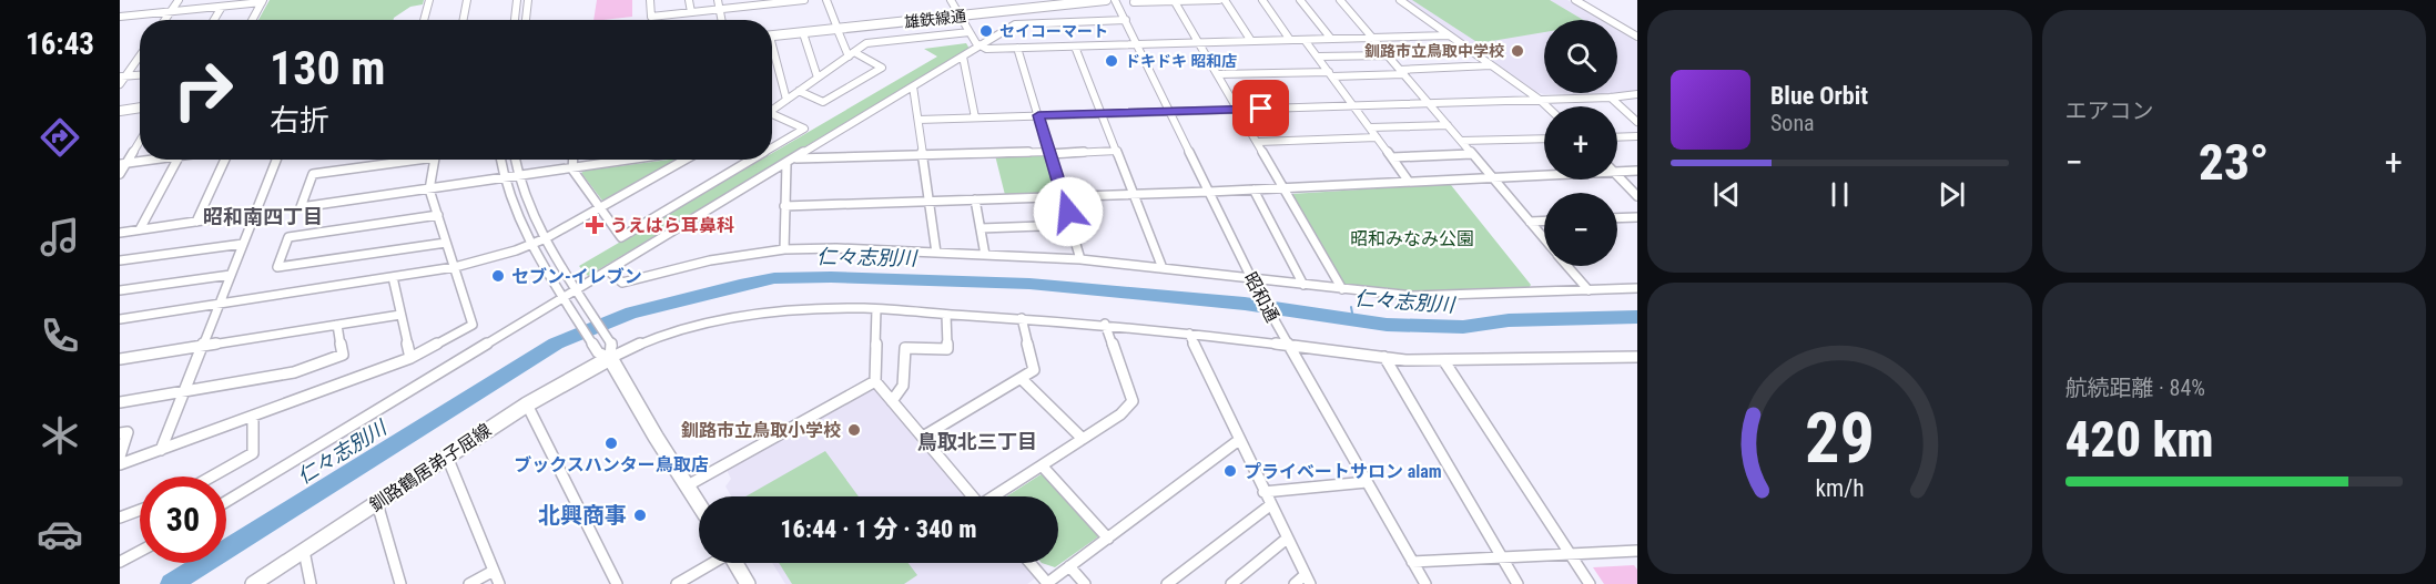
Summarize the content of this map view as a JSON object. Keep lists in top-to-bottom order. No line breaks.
{"streets":{"main road":["雄鉄線通","釧路鶴居弟子屈線"],"street":["昭和通"]},"districts":["昭和南四丁目","鳥取北三丁目"],"water":["仁々志別川"],"parks":["昭和みなみ公園"],"places":{"other":["セイコーマート","釧路市立鳥取中学校","ドキドキ 昭和店","セブン-イレブン","釧路市立鳥取小学校","ブックスハンター鳥取店","プライベートサロン alam","北興商事"],"health":["うえはら耳鼻科"]},"page":{"tabs":"16:43","tile":["エアコン",["航続距離 · 84%","420 km"]],"map_buttons":["+","−"],"turn":["130 m","右折"],"song":["Blue Orbit","Sona"],"heat":["−","23°","+"],"limit":"30","trip":"16:44 · 1 分 · 340 m","gauge":["29","km/h"]}}
